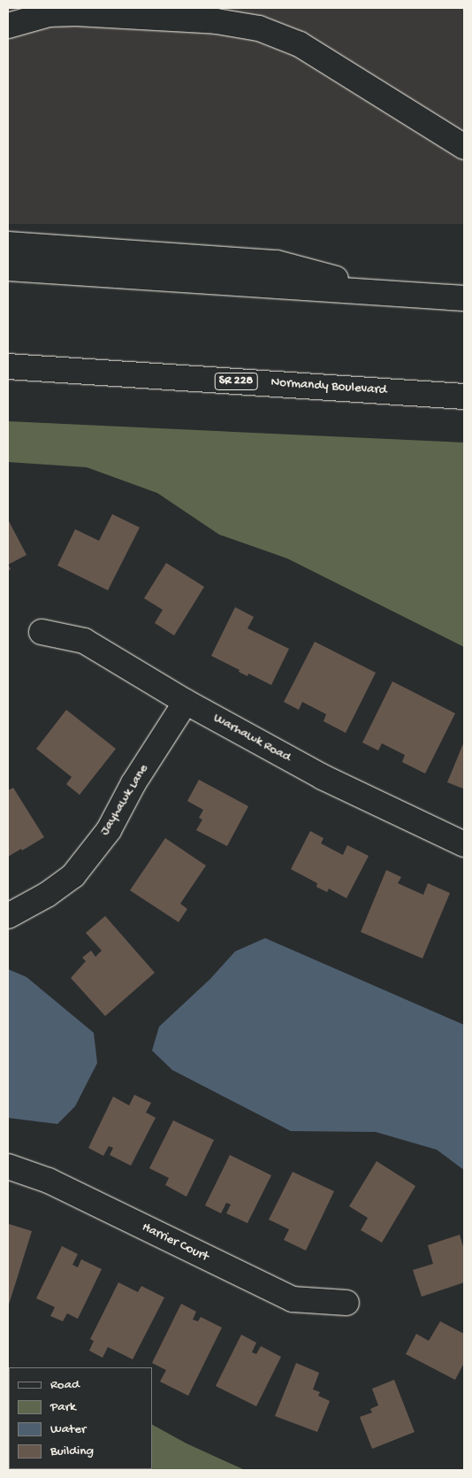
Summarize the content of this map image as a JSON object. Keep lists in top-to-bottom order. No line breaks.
{"streets":{"street":["SR 228","Normandy Boulevard","Warhawk Road","Jayhawk Lane","Harrier Court"]},"crossings":[["Warhawk Road","Jayhawk Lane"]],"legend":["Road","Park","Water","Building"]}
